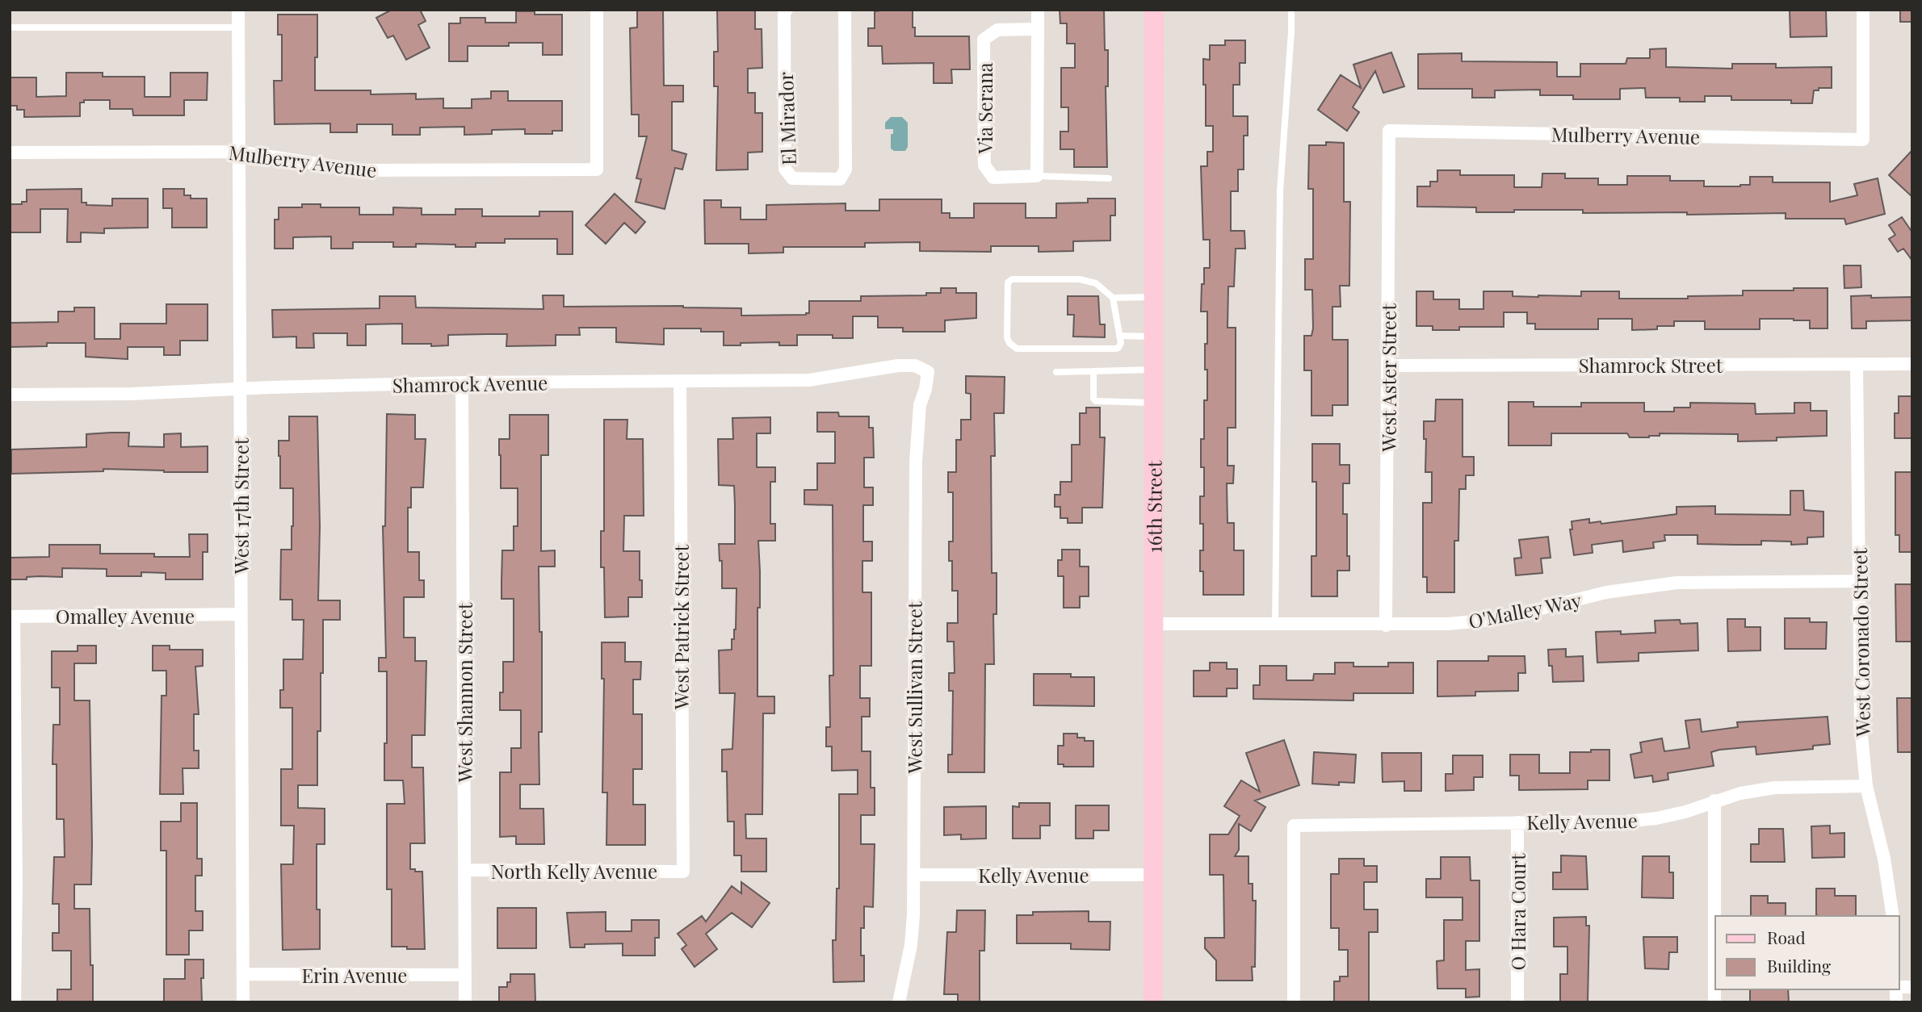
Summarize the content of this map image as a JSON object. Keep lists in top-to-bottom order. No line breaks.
{"streets":{"main road":["16th Street"],"street":["Via Serana","El Mirador","Mulberry Avenue","Shamrock Street","West Aster Street","Shamrock Avenue","West 17th Street","O'Malley Way","Omalley Avenue","West Patrick Street","West Coronado Street","West Sullivan Street","West Shannon Street","Kelly Avenue","North Kelly Avenue","O Hara Court","Erin Avenue"]},"crossings":[["Mulberry Avenue","West Aster Street"],["Mulberry Avenue","West 17th Street"],["Shamrock Street","West Aster Street"],["Shamrock Street","West Coronado Street"],["West Aster Street","O'Malley Way"],["Shamrock Avenue","West 17th Street"],["Shamrock Avenue","West Patrick Street"],["Shamrock Avenue","West Sullivan Street"],["Shamrock Avenue","West Shannon Street"],["West 17th Street","Omalley Avenue"],["West 17th Street","Erin Avenue"],["16th Street","O'Malley Way"],["16th Street","Kelly Avenue"],["O'Malley Way","West Coronado Street"],["West Patrick Street","North Kelly Avenue"],["West Coronado Street","Kelly Avenue"],["West Sullivan Street","Kelly Avenue"],["West Shannon Street","North Kelly Avenue"],["West Shannon Street","Erin Avenue"],["Kelly Avenue","O Hara Court"]],"legend":["Road","Building"]}
